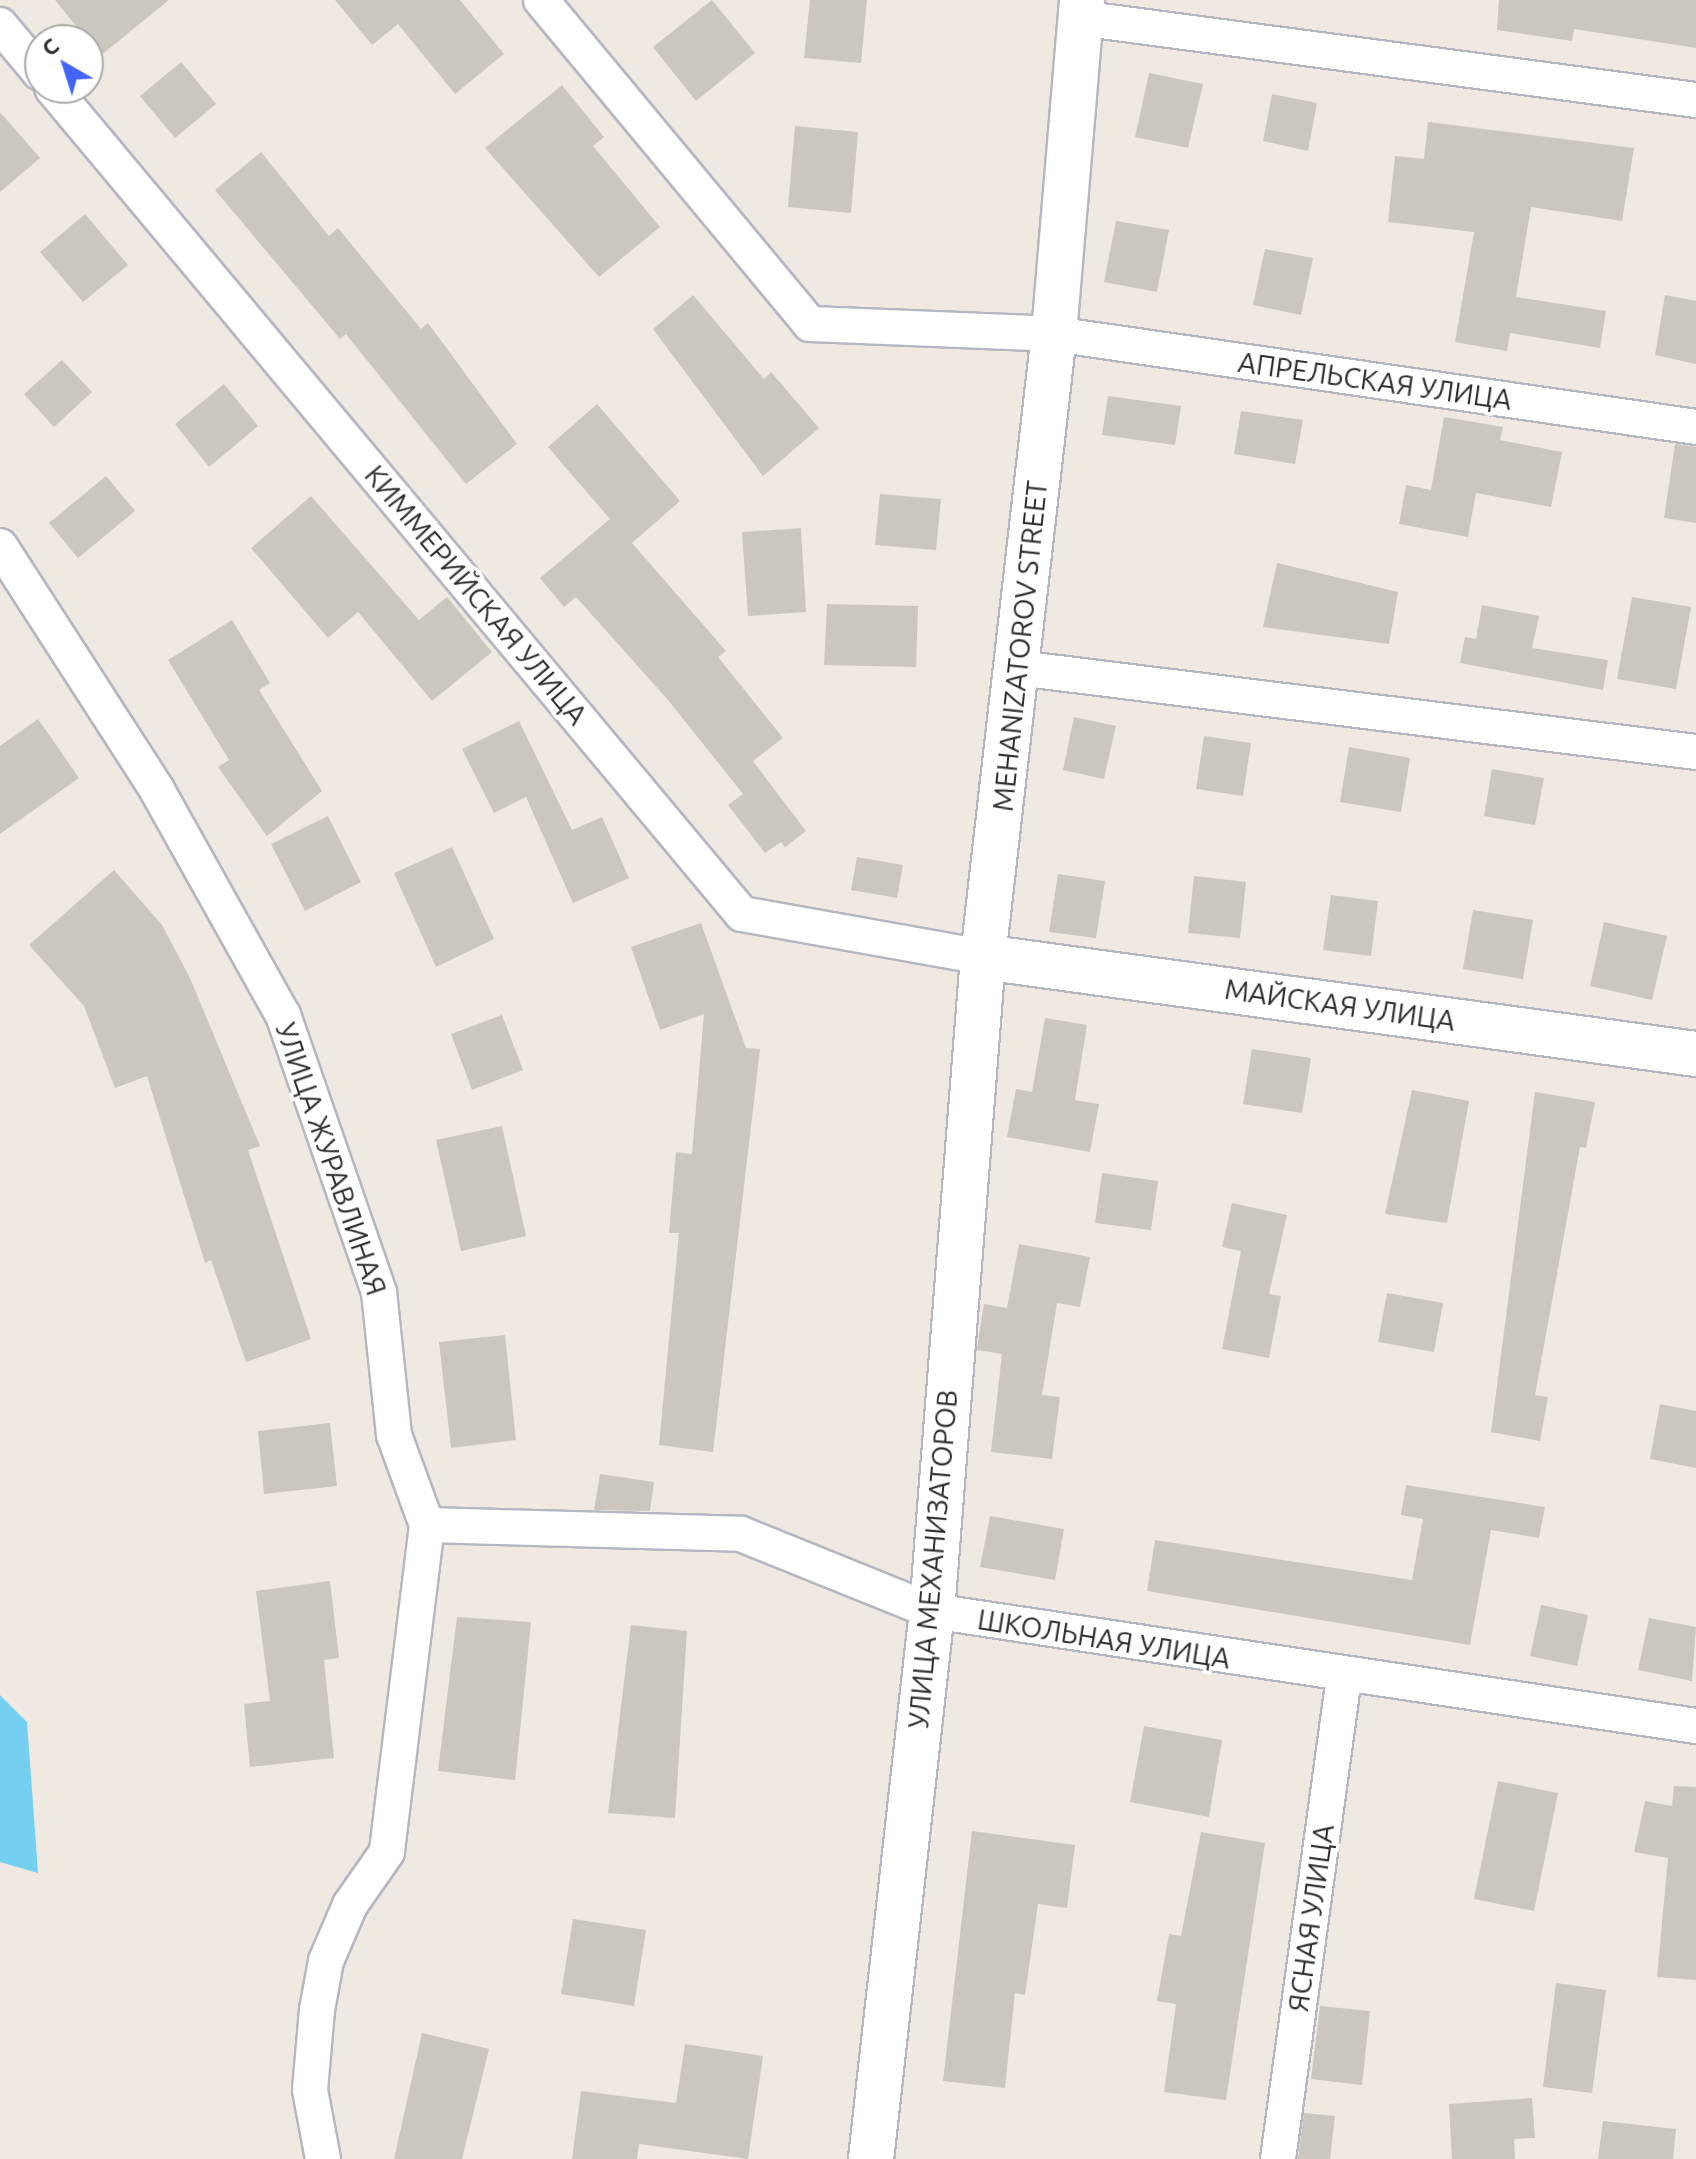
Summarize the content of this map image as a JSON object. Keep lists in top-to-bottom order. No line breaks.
{"streets":{"street":["АПРЕЛЬСКАЯ УЛИЦА","КИММЕРИЙСКАЯ УЛИЦА","MEHANIZATOROV STREET","МАЙСКАЯ УЛИЦА","УЛИЦА ЖУРАВЛИНАЯ","УЛИЦА МЕХАНИЗАТОРОВ","ШКОЛЬНАЯ УЛИЦА","ЯСНАЯ УЛИЦА"]},"crossings":[["АПРЕЛЬСКАЯ УЛИЦА","MEHANIZATOROV STREET"],["КИММЕРИЙСКАЯ УЛИЦА","MEHANIZATOROV STREET"],["КИММЕРИЙСКАЯ УЛИЦА","МАЙСКАЯ УЛИЦА"],["КИММЕРИЙСКАЯ УЛИЦА","УЛИЦА МЕХАНИЗАТОРОВ"],["MEHANIZATOROV STREET","МАЙСКАЯ УЛИЦА"],["MEHANIZATOROV STREET","УЛИЦА МЕХАНИЗАТОРОВ"],["МАЙСКАЯ УЛИЦА","УЛИЦА МЕХАНИЗАТОРОВ"],["УЛИЦА ЖУРАВЛИНАЯ","ШКОЛЬНАЯ УЛИЦА"],["УЛИЦА МЕХАНИЗАТОРОВ","ШКОЛЬНАЯ УЛИЦА"],["ШКОЛЬНАЯ УЛИЦА","ЯСНАЯ УЛИЦА"]],"north":"top left"}
